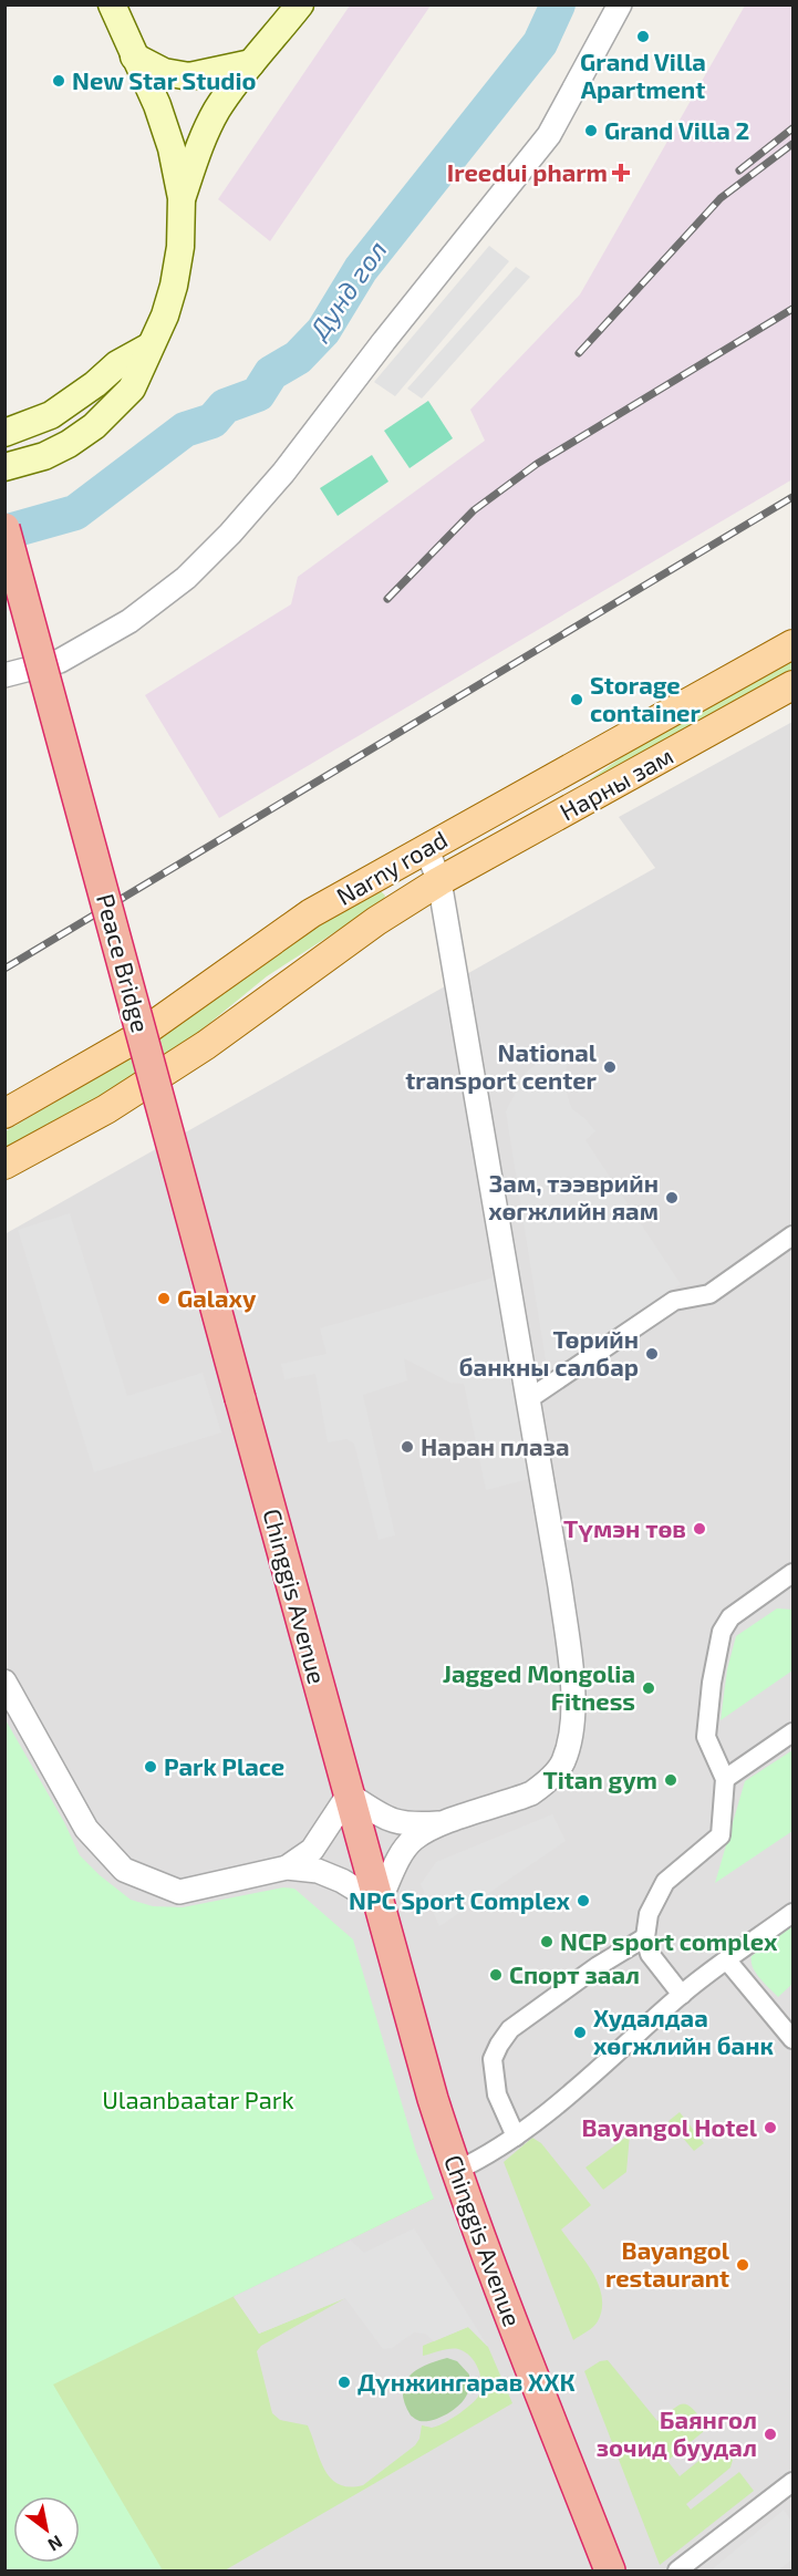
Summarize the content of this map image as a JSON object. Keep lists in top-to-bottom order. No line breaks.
{"streets":{"highway":["Peace Bridge","Chinggis Avenue"],"main road":["Нарны зам","Narny road"]},"crossings":[["Нарны зам","Narny road"],["Peace Bridge","Chinggis Avenue"]],"water":["Дунд гол"],"parks":["Ulaanbaatar Park"],"places":{"other":["Grand Villa Apartment","New Star Studio","Grand Villa 2","Storage container","National transport center","Зам, тээврийн хөгжлийн яам","Galaxy","Төрийн банкны салбар","Наран плаза","Түмэн төв","Jagged Mongolia Fitness","Park Place","Titan gym","NPC Sport Complex","NCP sport complex","Спорт заал","Худалдаа хөгжлийн банк","Bayangol Hotel","Bayangol restaurant","Дүнжингарав ХХК","Баянгол зочид буудал"],"health":["Ireedui pharm"]},"north":"bottom right"}
